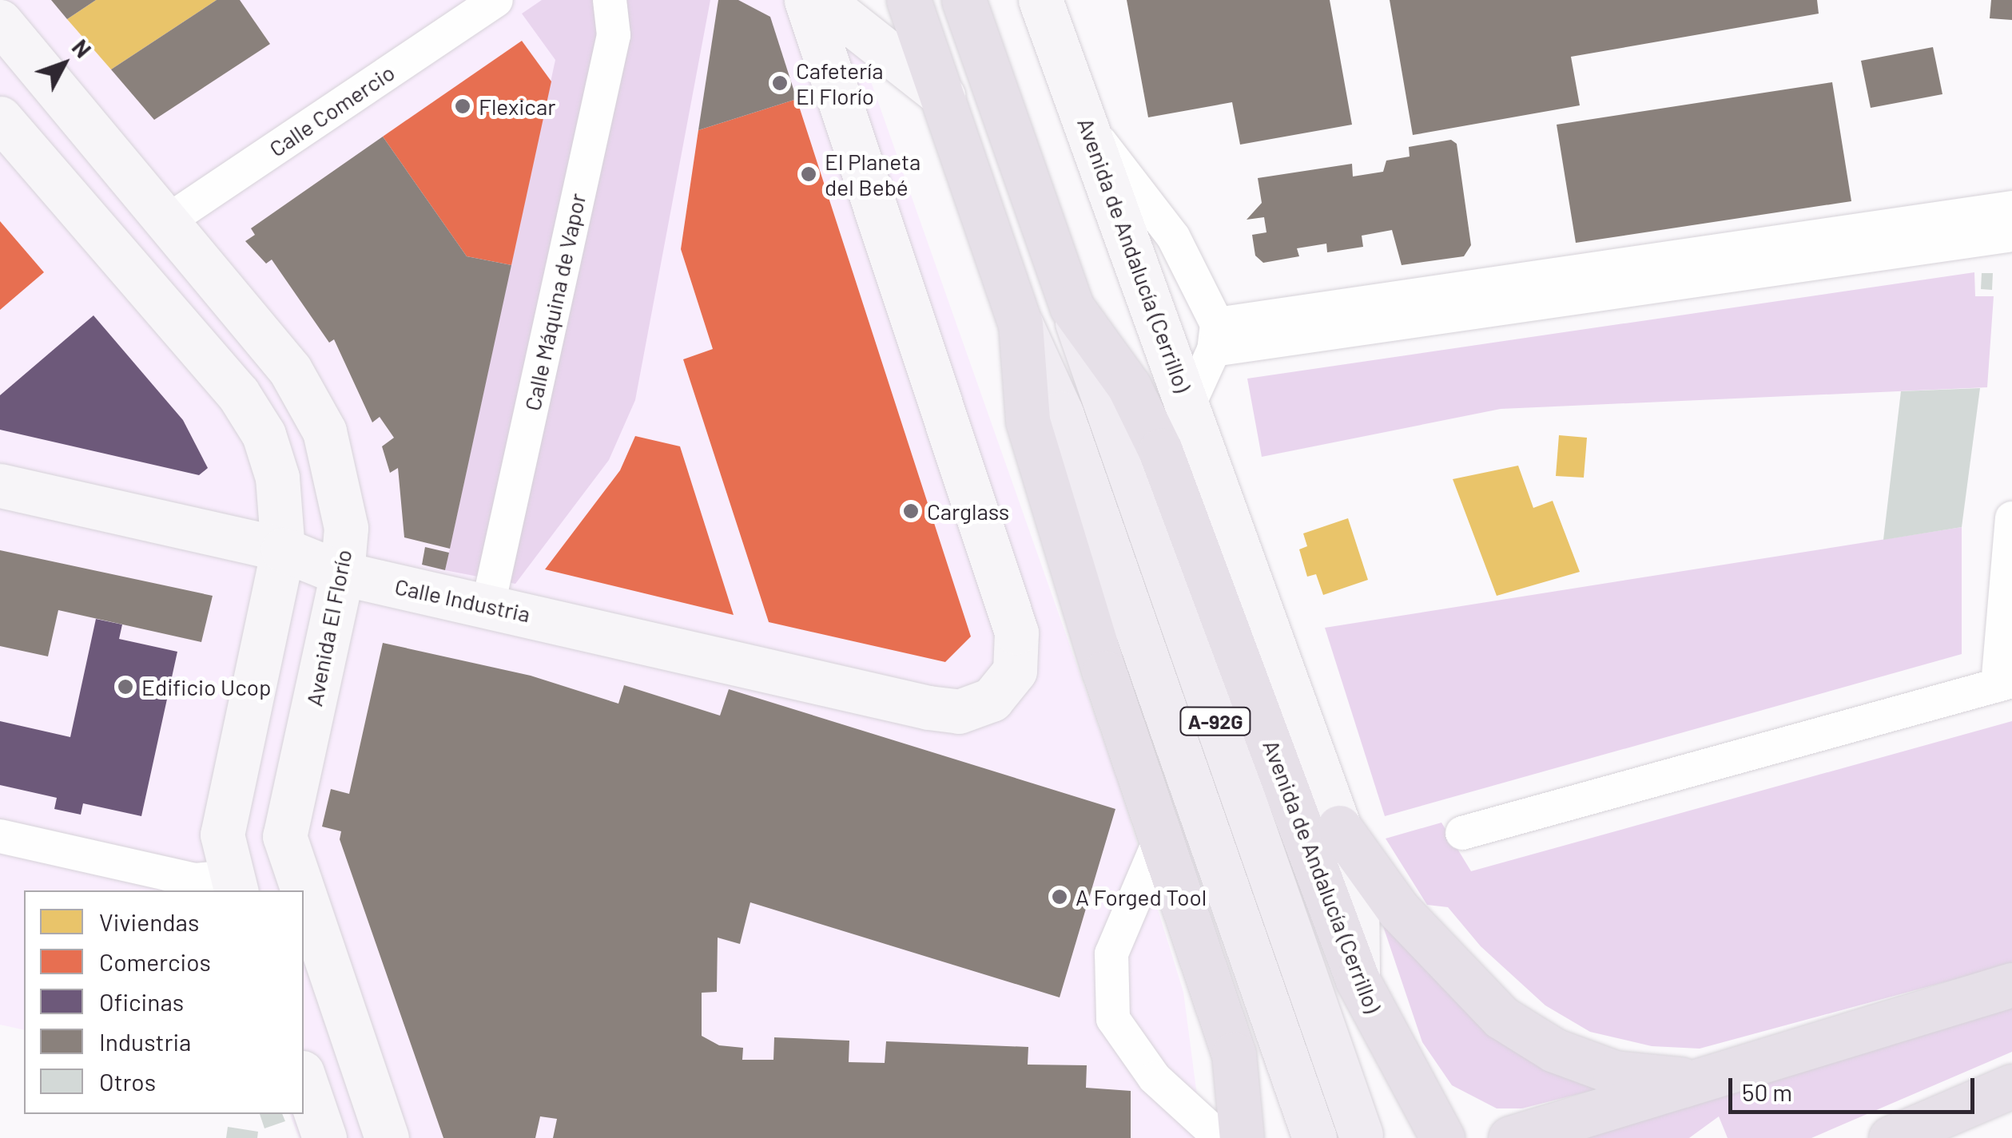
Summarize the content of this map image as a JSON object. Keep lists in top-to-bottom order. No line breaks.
{"streets":{"highway":["Avenida de Andalucía (Cerrillo)","A-92G"],"main road":["Calle Industria","Avenida El Florío"],"street":["Calle Comercio","Calle Máquina de Vapor"]},"crossings":[["Calle Comercio","Avenida El Florío"],["Calle Máquina de Vapor","Calle Industria"],["Calle Industria","Avenida El Florío"]],"places":["Cafetería El Florío","Flexicar","El Planeta del Bebé","Carglass","Edificio Ucop","A Forged Tool"],"legend":["Viviendas","Comercios","Oficinas","Industria","Otros"],"scale_bar":"50 m","north":"top right"}
